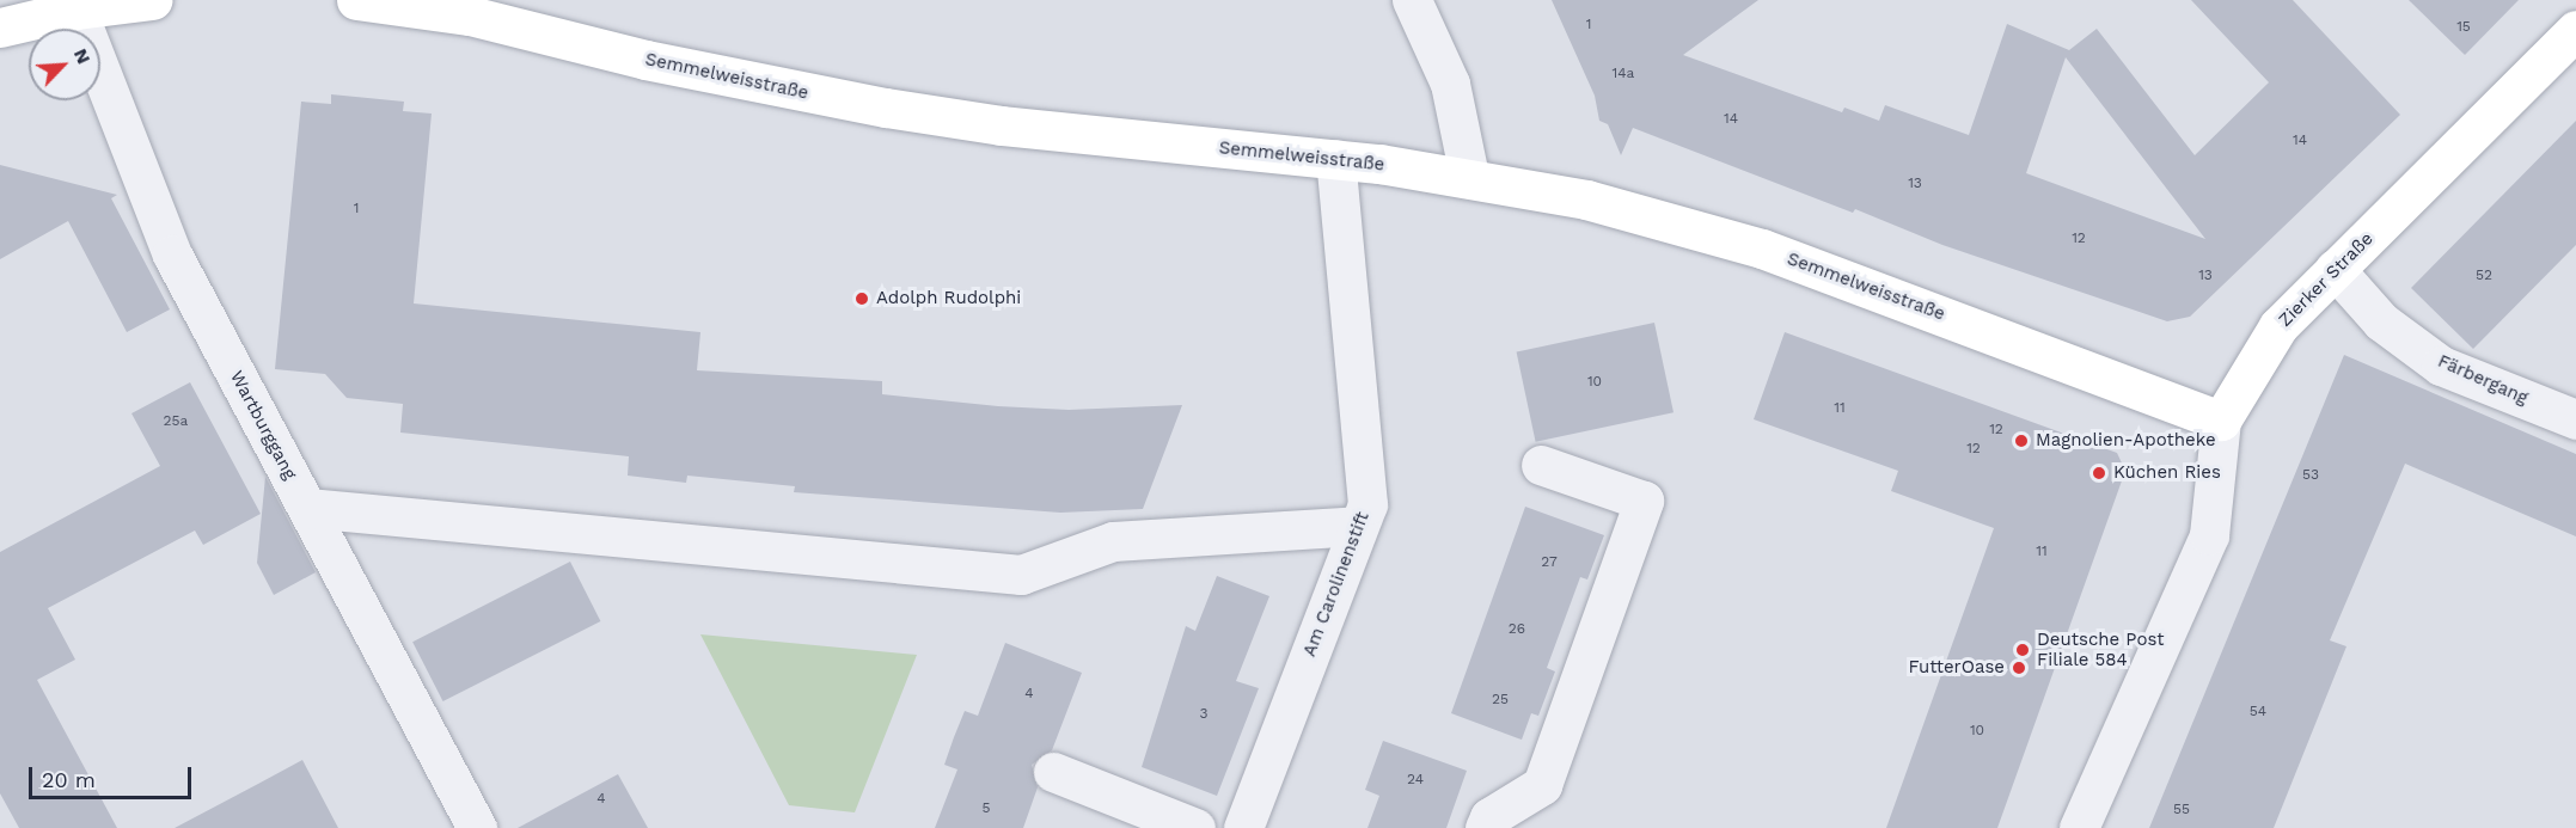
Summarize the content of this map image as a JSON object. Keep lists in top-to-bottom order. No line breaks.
{"streets":{"main road":["Semmelweisstraße","Zierker Straße"],"street":["Färbergang","Wartburggang","Am Carolinenstift"]},"crossings":[["Semmelweisstraße","Zierker Straße"],["Semmelweisstraße","Am Carolinenstift"],["Zierker Straße","Färbergang"]],"places":["Adolph Rudolphi","Magnolien-Apotheke","Küchen Ries","Deutsche Post Filiale 584","FutterOase"],"house_numbers":["1","15","14a","14","14","13","1","12","13","52","10","11","25a","12","12","53","11","27","26","4","25","54","3","10","24","4","5","55"],"scale_bar":"20 m","north":"top right"}
